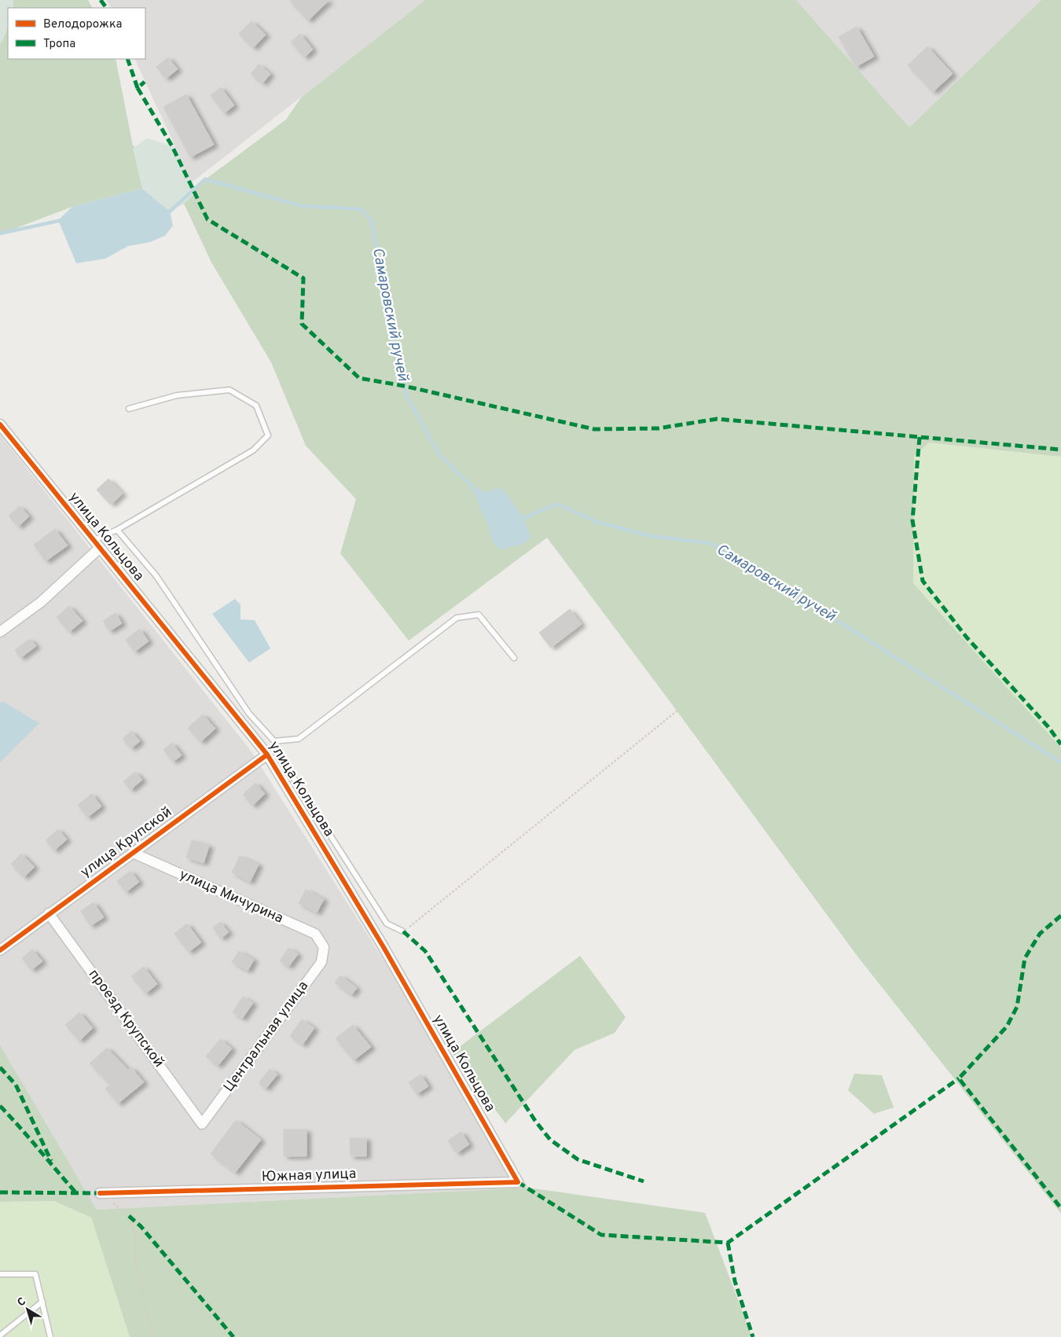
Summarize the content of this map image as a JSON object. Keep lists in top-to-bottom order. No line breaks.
{"streets":{"street":["улица Кольцова","улица Крупской","улица Мичурина","проезд Крупской","Центральная улица","Южная улица"]},"crossings":[["улица Кольцова","улица Крупской"],["улица Кольцова","Южная улица"],["улица Крупской","улица Мичурина"],["улица Крупской","проезд Крупской"],["улица Мичурина","Центральная улица"],["проезд Крупской","Центральная улица"]],"water":["Самаровский ручей"],"legend":["Велодорожка","Тропа"],"north":"top left"}
